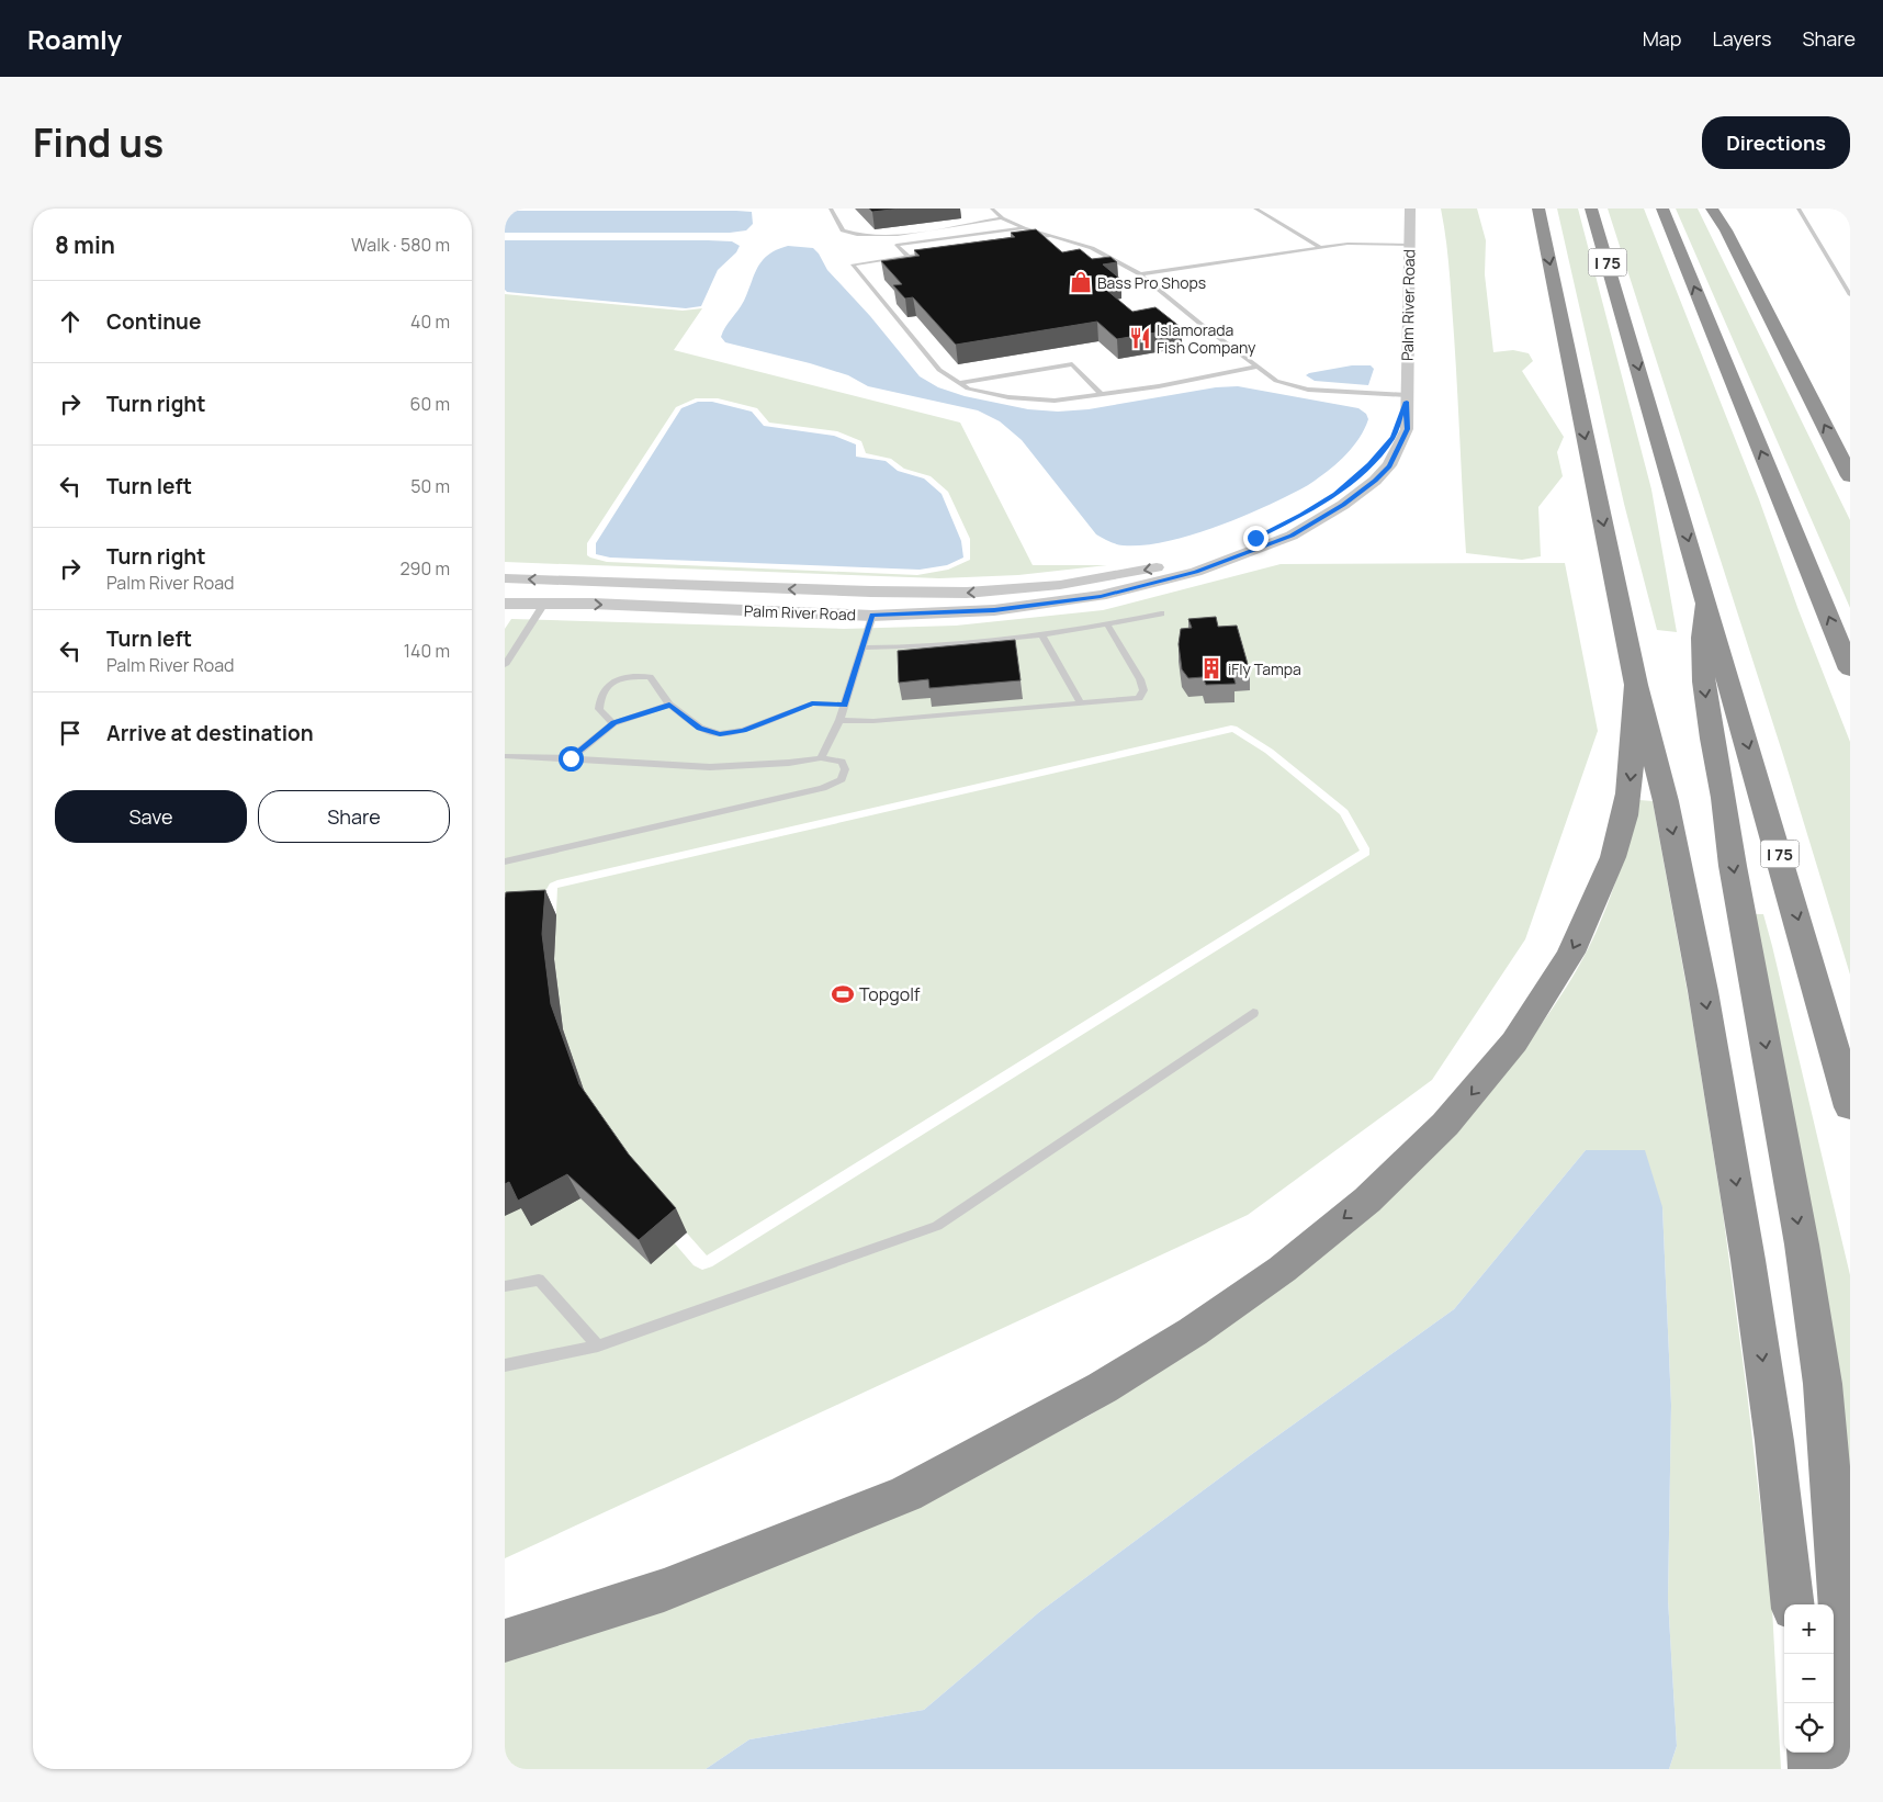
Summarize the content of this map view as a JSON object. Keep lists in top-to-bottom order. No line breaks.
{"streets":{"highway":["I 75"],"street":["Palm River Road"]},"places":{"shop":["Bass Pro Shops"],"restaurant":["Islamorada Fish Company"],"building":["iFly Tampa"],"sports":["Topgolf"]},"page":{"header":"Roamly","nav":["Map","Layers","Share"],"title":"Find us","buttons":["Directions",["Save","Share"]],"heading":["8 min","Walk · 580 m"],"list":[["Continue","40 m"],["Turn right","60 m"],["Turn left","50 m"],["Turn right","Palm River Road","290 m"],["Turn left","Palm River Road","140 m"],"Arrive at destination"],"map_buttons":["+","−"]}}
